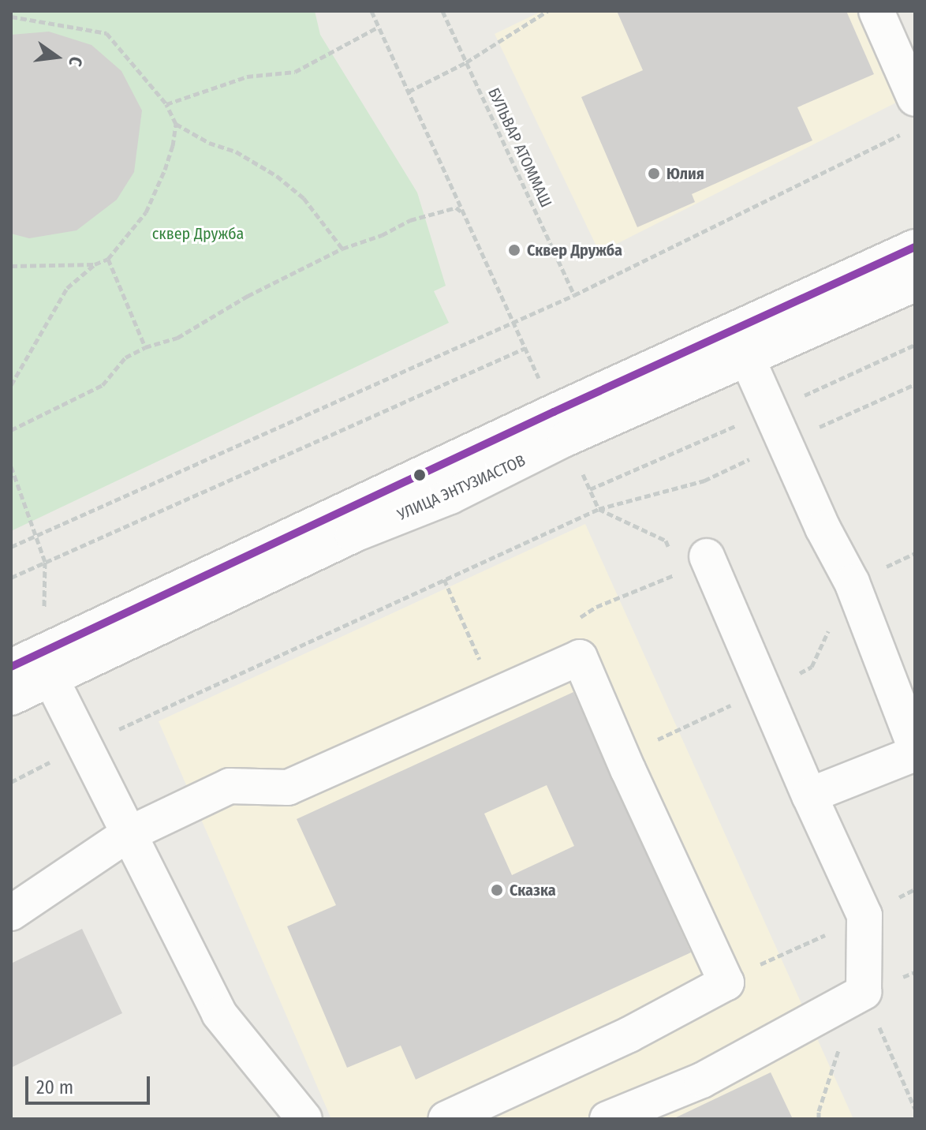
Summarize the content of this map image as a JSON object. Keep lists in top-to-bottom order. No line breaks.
{"streets":{"street":["УЛИЦА ЭНТУЗИАСТОВ"],"path":["БУЛЬВАР АТОММАШ"]},"parks":["сквер Дружба"],"places":["Юлия","Сквер Дружба","Сказка"],"scale_bar":"20 m","north":"right"}
